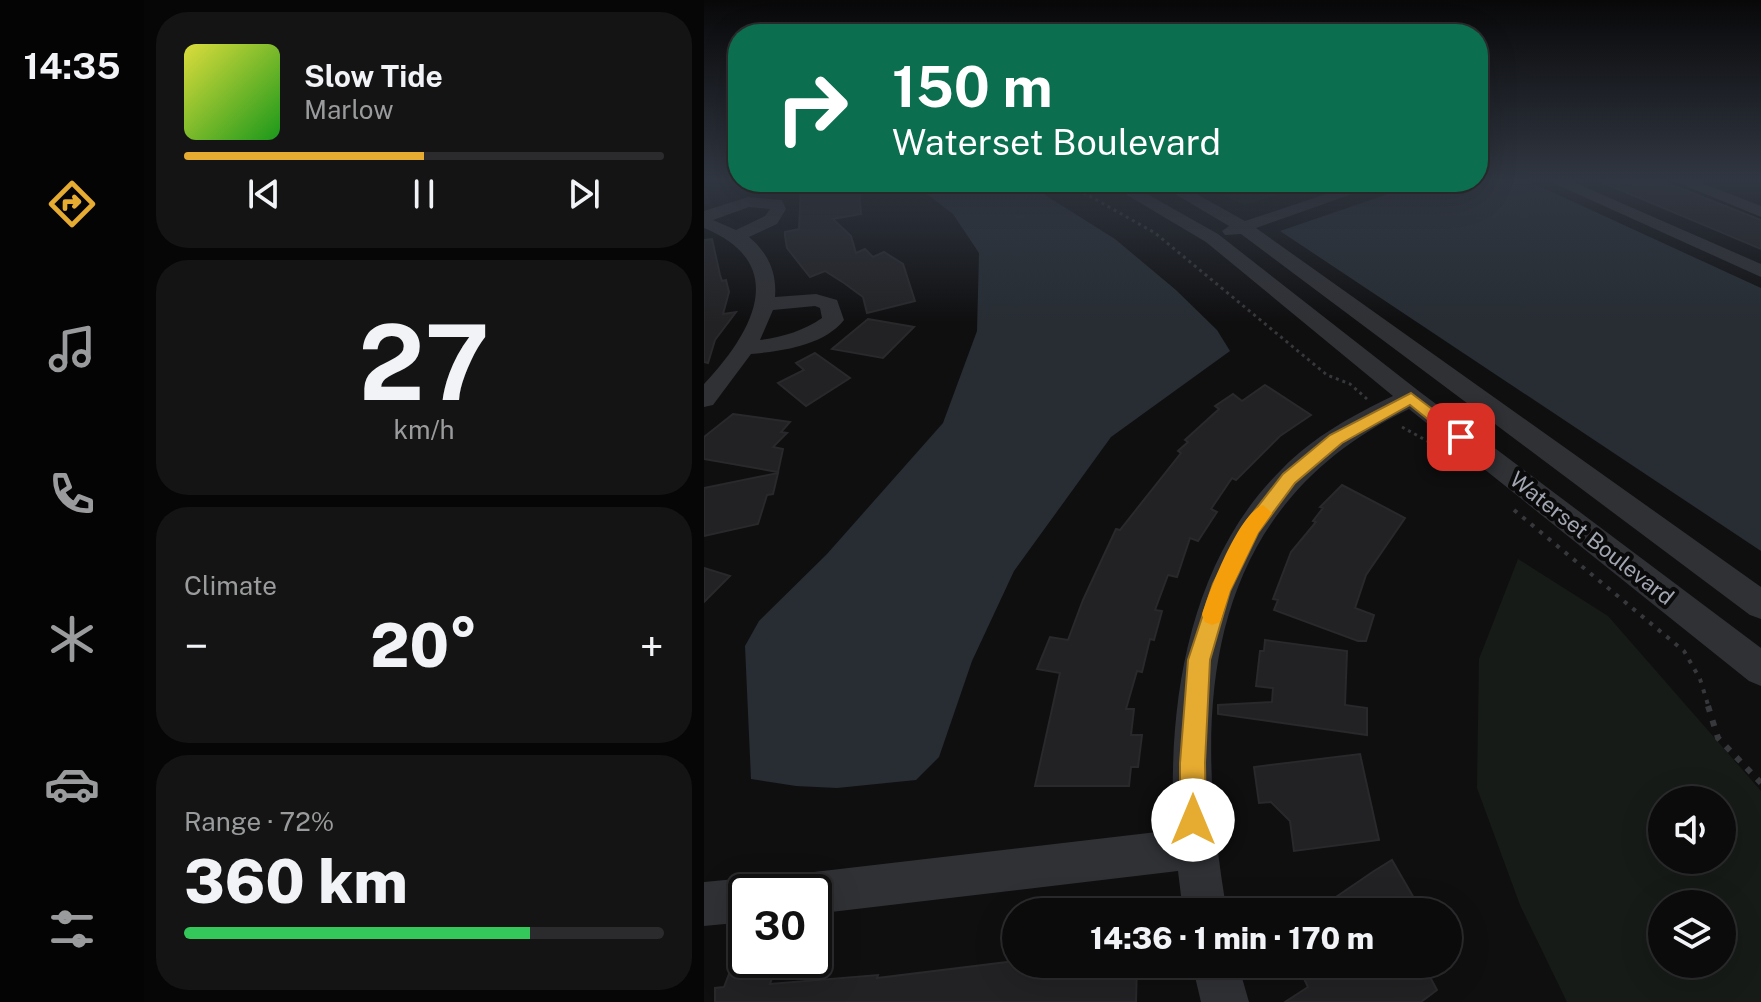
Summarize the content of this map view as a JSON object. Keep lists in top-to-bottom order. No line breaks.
{"streets":{"street":["Waterset Boulevard"]},"page":{"tabs":"14:35","turn":["150 m","Waterset Boulevard"],"song":["Slow Tide","Marlow"],"tile":[["27","km/h"],"Climate",["Range · 72%","360 km"]],"heat":["−","20°","+"],"limit":"30","trip":"14:36 · 1 min · 170 m"}}
